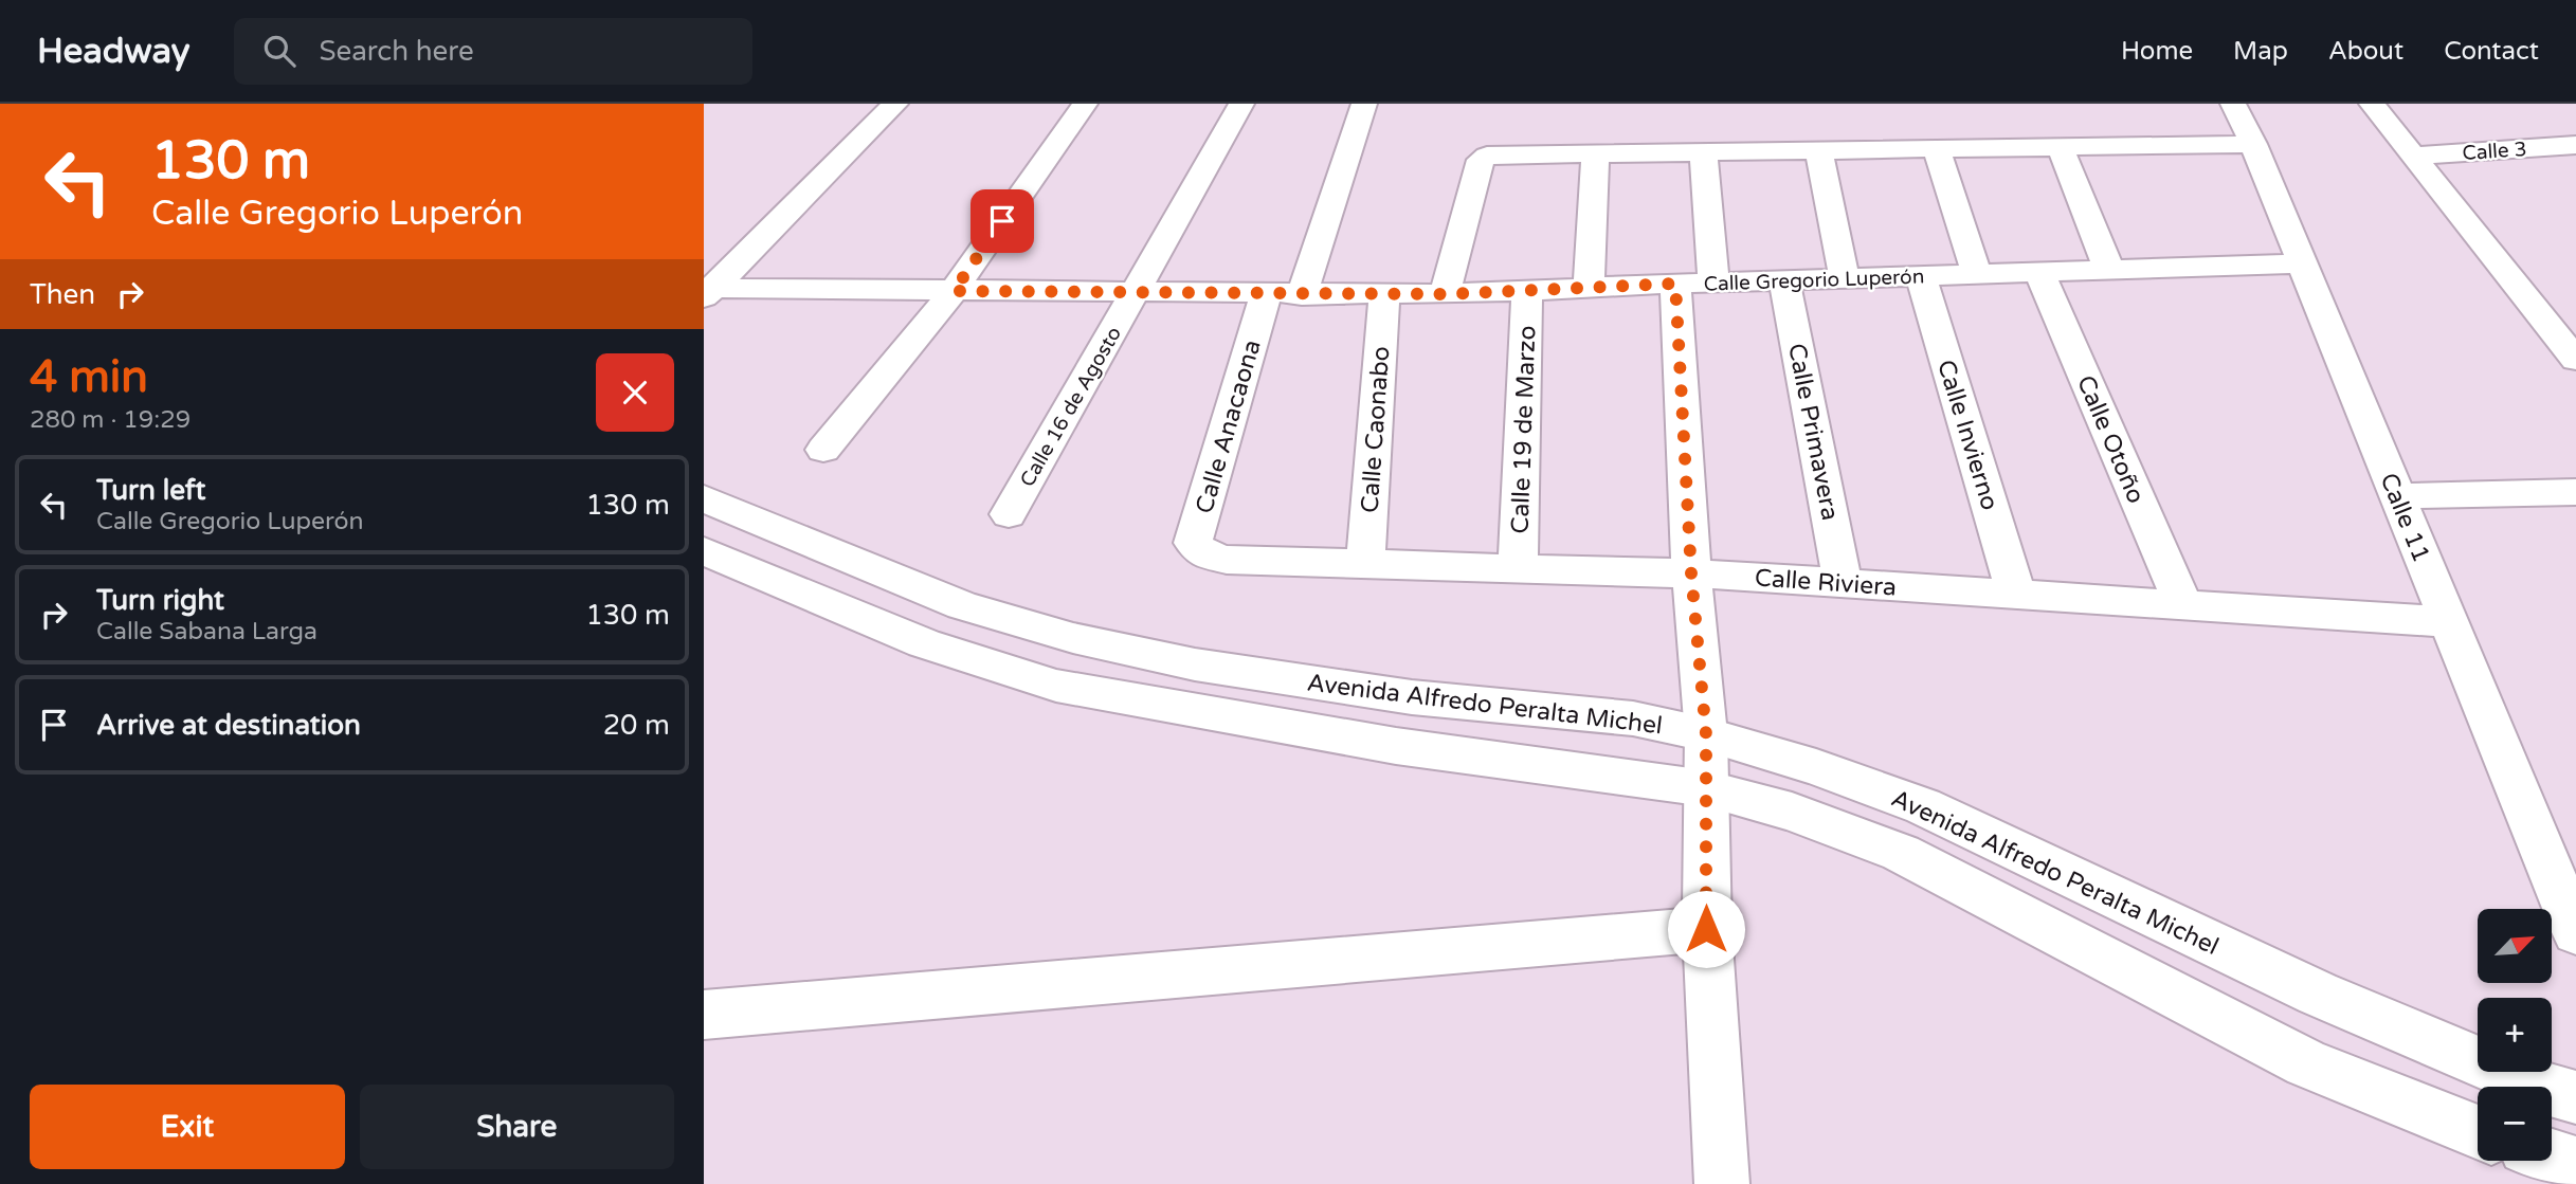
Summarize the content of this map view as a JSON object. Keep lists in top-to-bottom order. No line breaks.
{"streets":{"street":["Calle 3","Calle Gregorio Luperón","Calle 16 de Agosto","Calle Anacaona","Calle Caonabo","Calle 19 de Marzo","Calle Primavera","Calle Invierno","Calle Otoño","Calle 11","Calle Riviera","Avenida Alfredo Peralta Michel"]},"crossings":[["Calle Gregorio Luperón","Calle 16 de Agosto"],["Calle Gregorio Luperón","Calle Anacaona"],["Calle Gregorio Luperón","Calle Caonabo"],["Calle Gregorio Luperón","Calle 19 de Marzo"],["Calle Gregorio Luperón","Calle Primavera"],["Calle Gregorio Luperón","Calle Invierno"],["Calle Gregorio Luperón","Calle Otoño"],["Calle Gregorio Luperón","Calle 11"],["Calle Anacaona","Calle Riviera"],["Calle Caonabo","Calle Riviera"],["Calle 19 de Marzo","Calle Riviera"],["Calle Primavera","Calle Riviera"],["Calle Invierno","Calle Riviera"],["Calle Otoño","Calle Riviera"],["Calle 11","Calle Riviera"]],"north":"top right","page":{"header":"Headway","search":"Search here","nav":["Home","Map","About","Contact"],"turn":["130 m","Calle Gregorio Luperón"],"then":"Then","heading":["4 min","280 m · 19:29"],"list":[{"name":"Turn left","note":"Calle Gregorio Luperón","value":"130 m"},{"name":"Turn right","note":"Calle Sabana Larga","value":"130 m"},{"name":"Arrive at destination","value":"20 m"}],"map_buttons":["+","−"],"buttons":["Exit","Share"]}}
